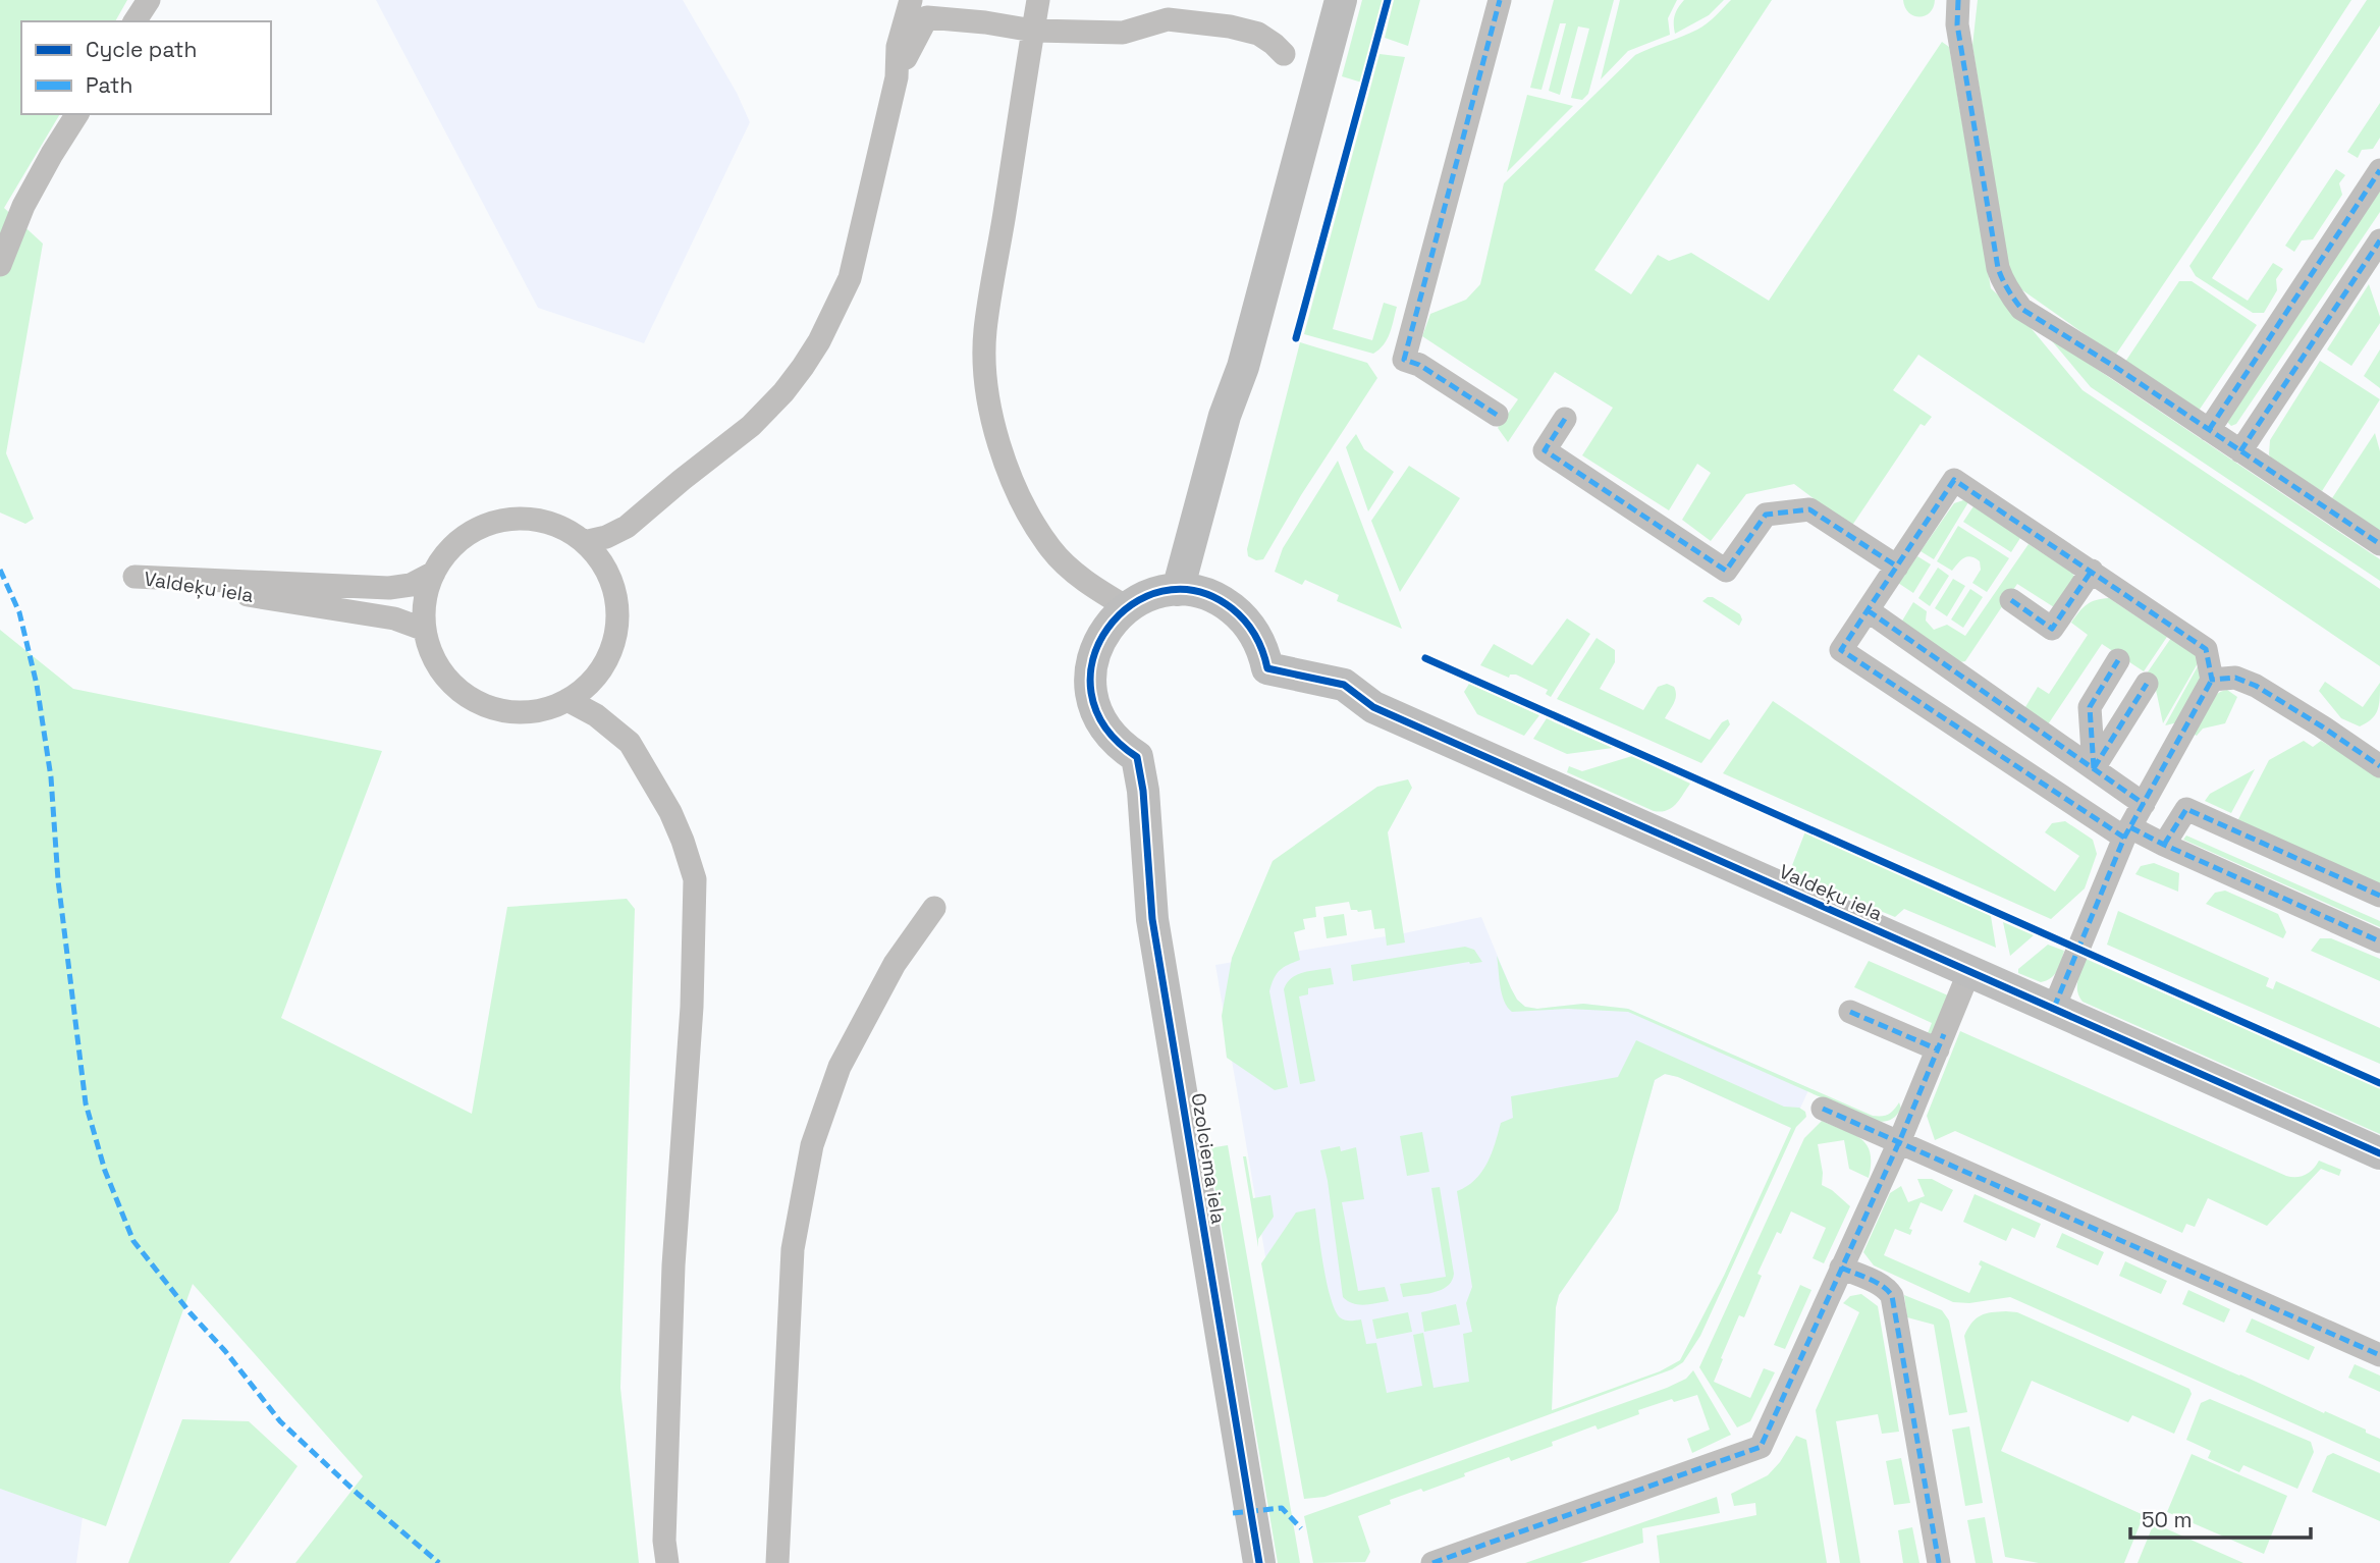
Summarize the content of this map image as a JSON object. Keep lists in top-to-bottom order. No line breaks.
{"streets":{"street":["Valdeķu iela","Ozolciema iela"]},"legend":["Cycle path","Path"],"scale_bar":"50 m"}
